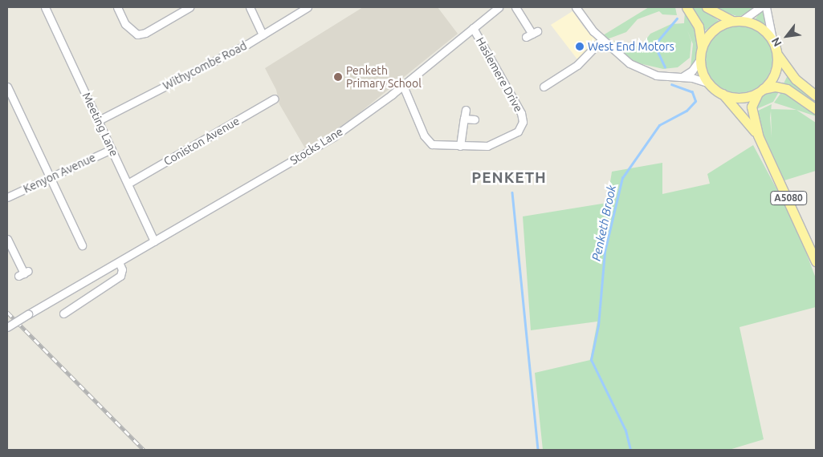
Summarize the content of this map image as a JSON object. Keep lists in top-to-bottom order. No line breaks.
{"streets":{"main road":["A5080"],"street":["Withycombe Road","Haslemere Drive","Meeting Lane","Coniston Avenue","Stocks Lane","Kenyon Avenue"]},"crossings":[["Withycombe Road","Meeting Lane"],["Haslemere Drive","Stocks Lane"],["Meeting Lane","Coniston Avenue"],["Meeting Lane","Stocks Lane"],["Meeting Lane","Kenyon Avenue"]],"districts":["PENKETH"],"water":["Penketh Brook"],"places":["West End Motors","Penketh Primary School"],"north":"bottom left"}
